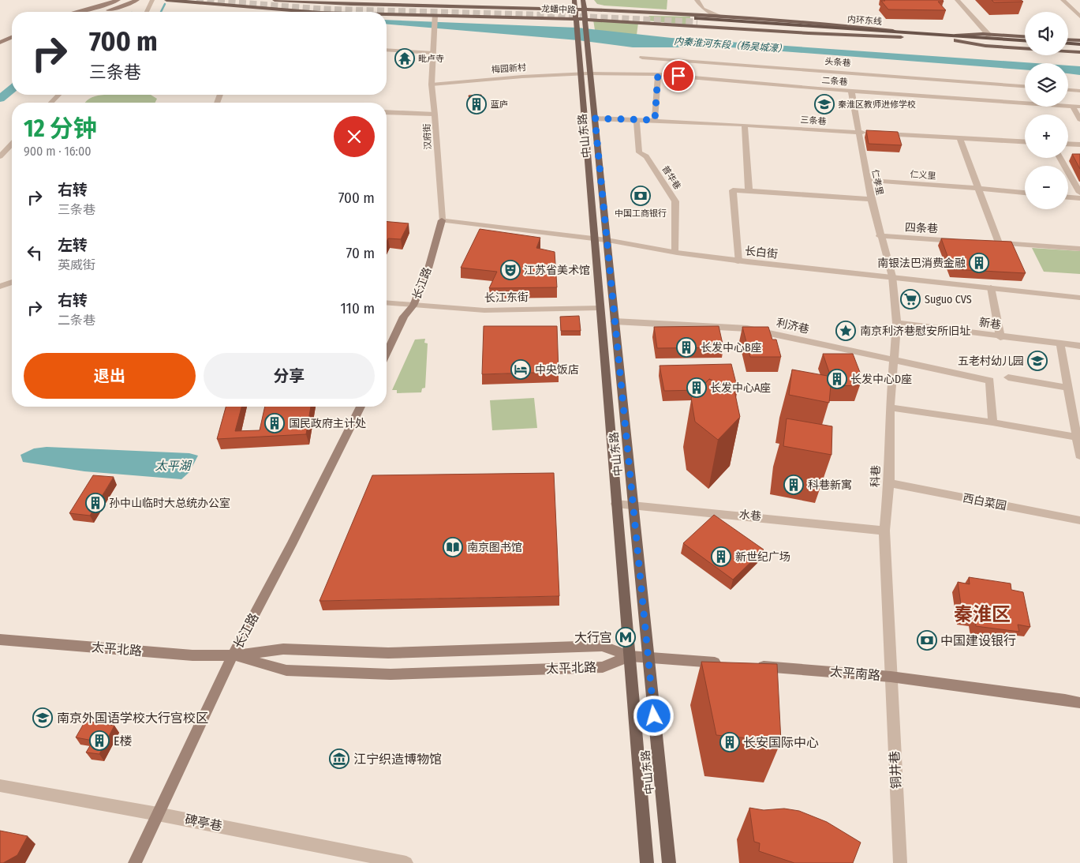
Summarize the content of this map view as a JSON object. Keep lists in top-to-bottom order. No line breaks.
{"streets":{"highway":["内环东线"],"main road":["龙蟠中路","中山东路","长江路","太平北路","太平南路"],"street":["头条巷","梅园新村","二条巷","三条巷","汉府街","仁义里","普华巷","仁孝里","四条巷","长白街","长江东街","新巷","利济巷","科巷","西白菜园","水巷","铜井巷","碑亭巷"]},"crossings":[["龙蟠中路","内环东线"],["龙蟠中路","汉府街"],["头条巷","二条巷"],["梅园新村","二条巷"],["梅园新村","中山东路"],["梅园新村","汉府街"],["二条巷","中山东路"],["二条巷","仁孝里"],["三条巷","中山东路"],["三条巷","普华巷"],["三条巷","仁孝里"],["中山东路","长白街"],["中山东路","长江东街"],["中山东路","利济巷"],["中山东路","水巷"],["中山东路","太平北路"],["汉府街","长白街"],["汉府街","长江路"],["仁义里","仁孝里"],["普华巷","长白街"],["仁孝里","四条巷"],["仁孝里","长白街"],["仁孝里","科巷"],["长白街","长江路"],["长白街","科巷"],["长江路","长江东街"],["长江路","太平北路"],["长江路","碑亭巷"],["新巷","科巷"],["利济巷","科巷"],["科巷","西白菜园"],["科巷","水巷"],["科巷","太平南路"],["科巷","铜井巷"],["太平南路","铜井巷"]],"districts":["秦淮区"],"water":["内秦淮河东段（杨吴城濠）","太平湖"],"places":{"temple":["毗卢寺"],"building":["蓝庐","南银法巴消费金融","长发中心B座","长发中心D座","长发中心A座","国民政府主计处","科巷新寓","孙中山临时大总统办公室","新世纪广场","E楼","长安国际中心"],"school or university":["秦淮区教师进修学校","五老村幼儿园","南京外国语学校大行宫校区"],"bank":["中国工商银行","中国建设银行"],"theatre":["江苏省美术馆"],"supermarket":["Suguo CVS"],"place":["南京利济巷慰安所旧址"],"hotel":["中央饭店"],"library":["南京图书馆"],"metro station":["大行宫"],"museum":["江宁织造博物馆"]},"page":{"map_buttons":["+","−"],"turn":["700 m","三条巷"],"heading":["12 分钟","900 m · 16:00"],"list":[{"name":"右转","note":"三条巷","value":"700 m"},{"name":"左转","note":"英威街","value":"70 m"},{"name":"右转","note":"二条巷","value":"110 m"}],"buttons":["退出","分享"]}}
